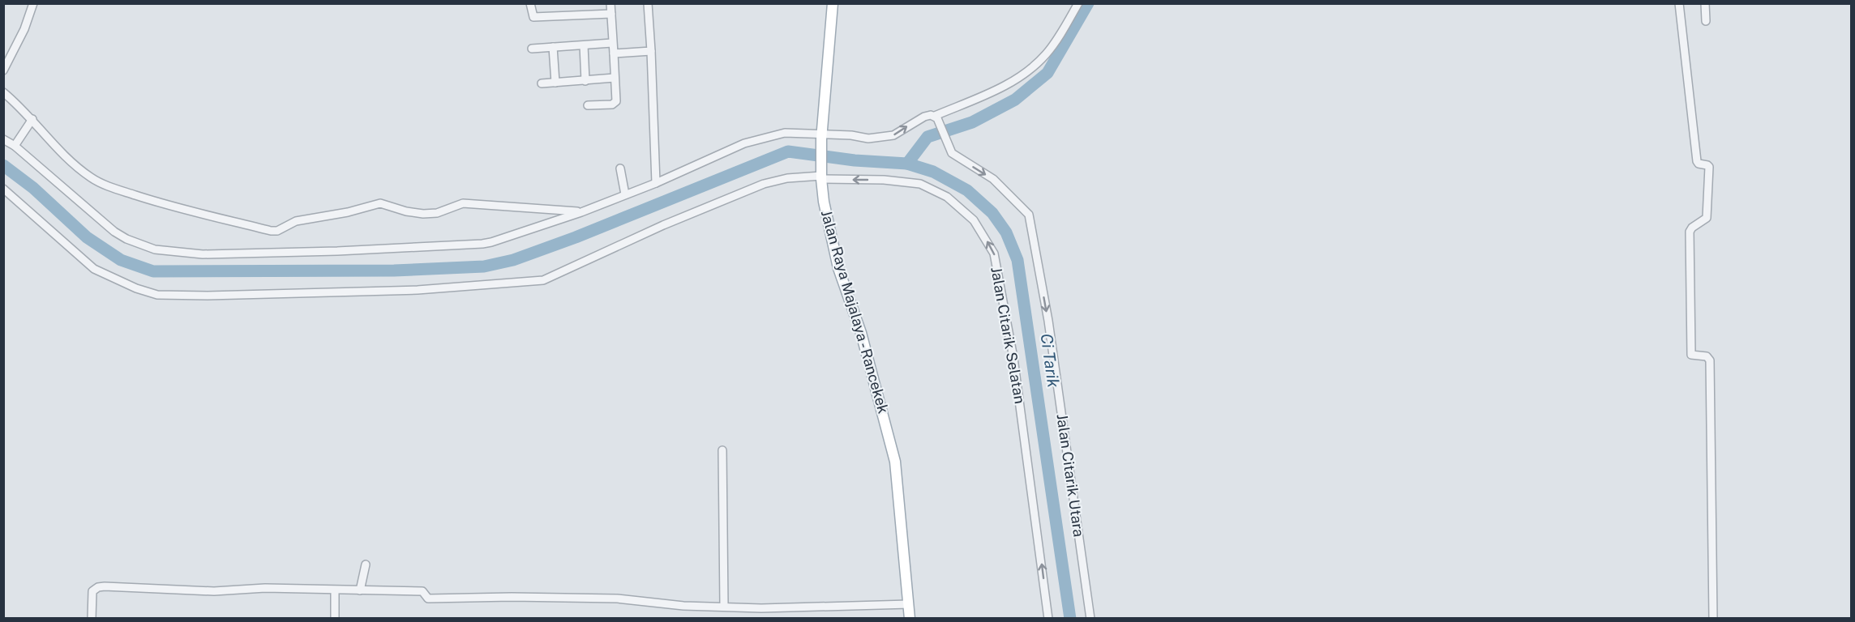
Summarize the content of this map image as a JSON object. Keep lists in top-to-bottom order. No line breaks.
{"streets":{"main road":["Jalan Raya Majalaya - Rancekek"],"street":["Jalan Citarik Selatan","Jalan Citarik Utara"]},"crossings":[["Jalan Raya Majalaya - Rancekek","Jalan Citarik Selatan"]],"one_way":["Jalan Citarik Utara"],"water":["Ci Tarik"]}
